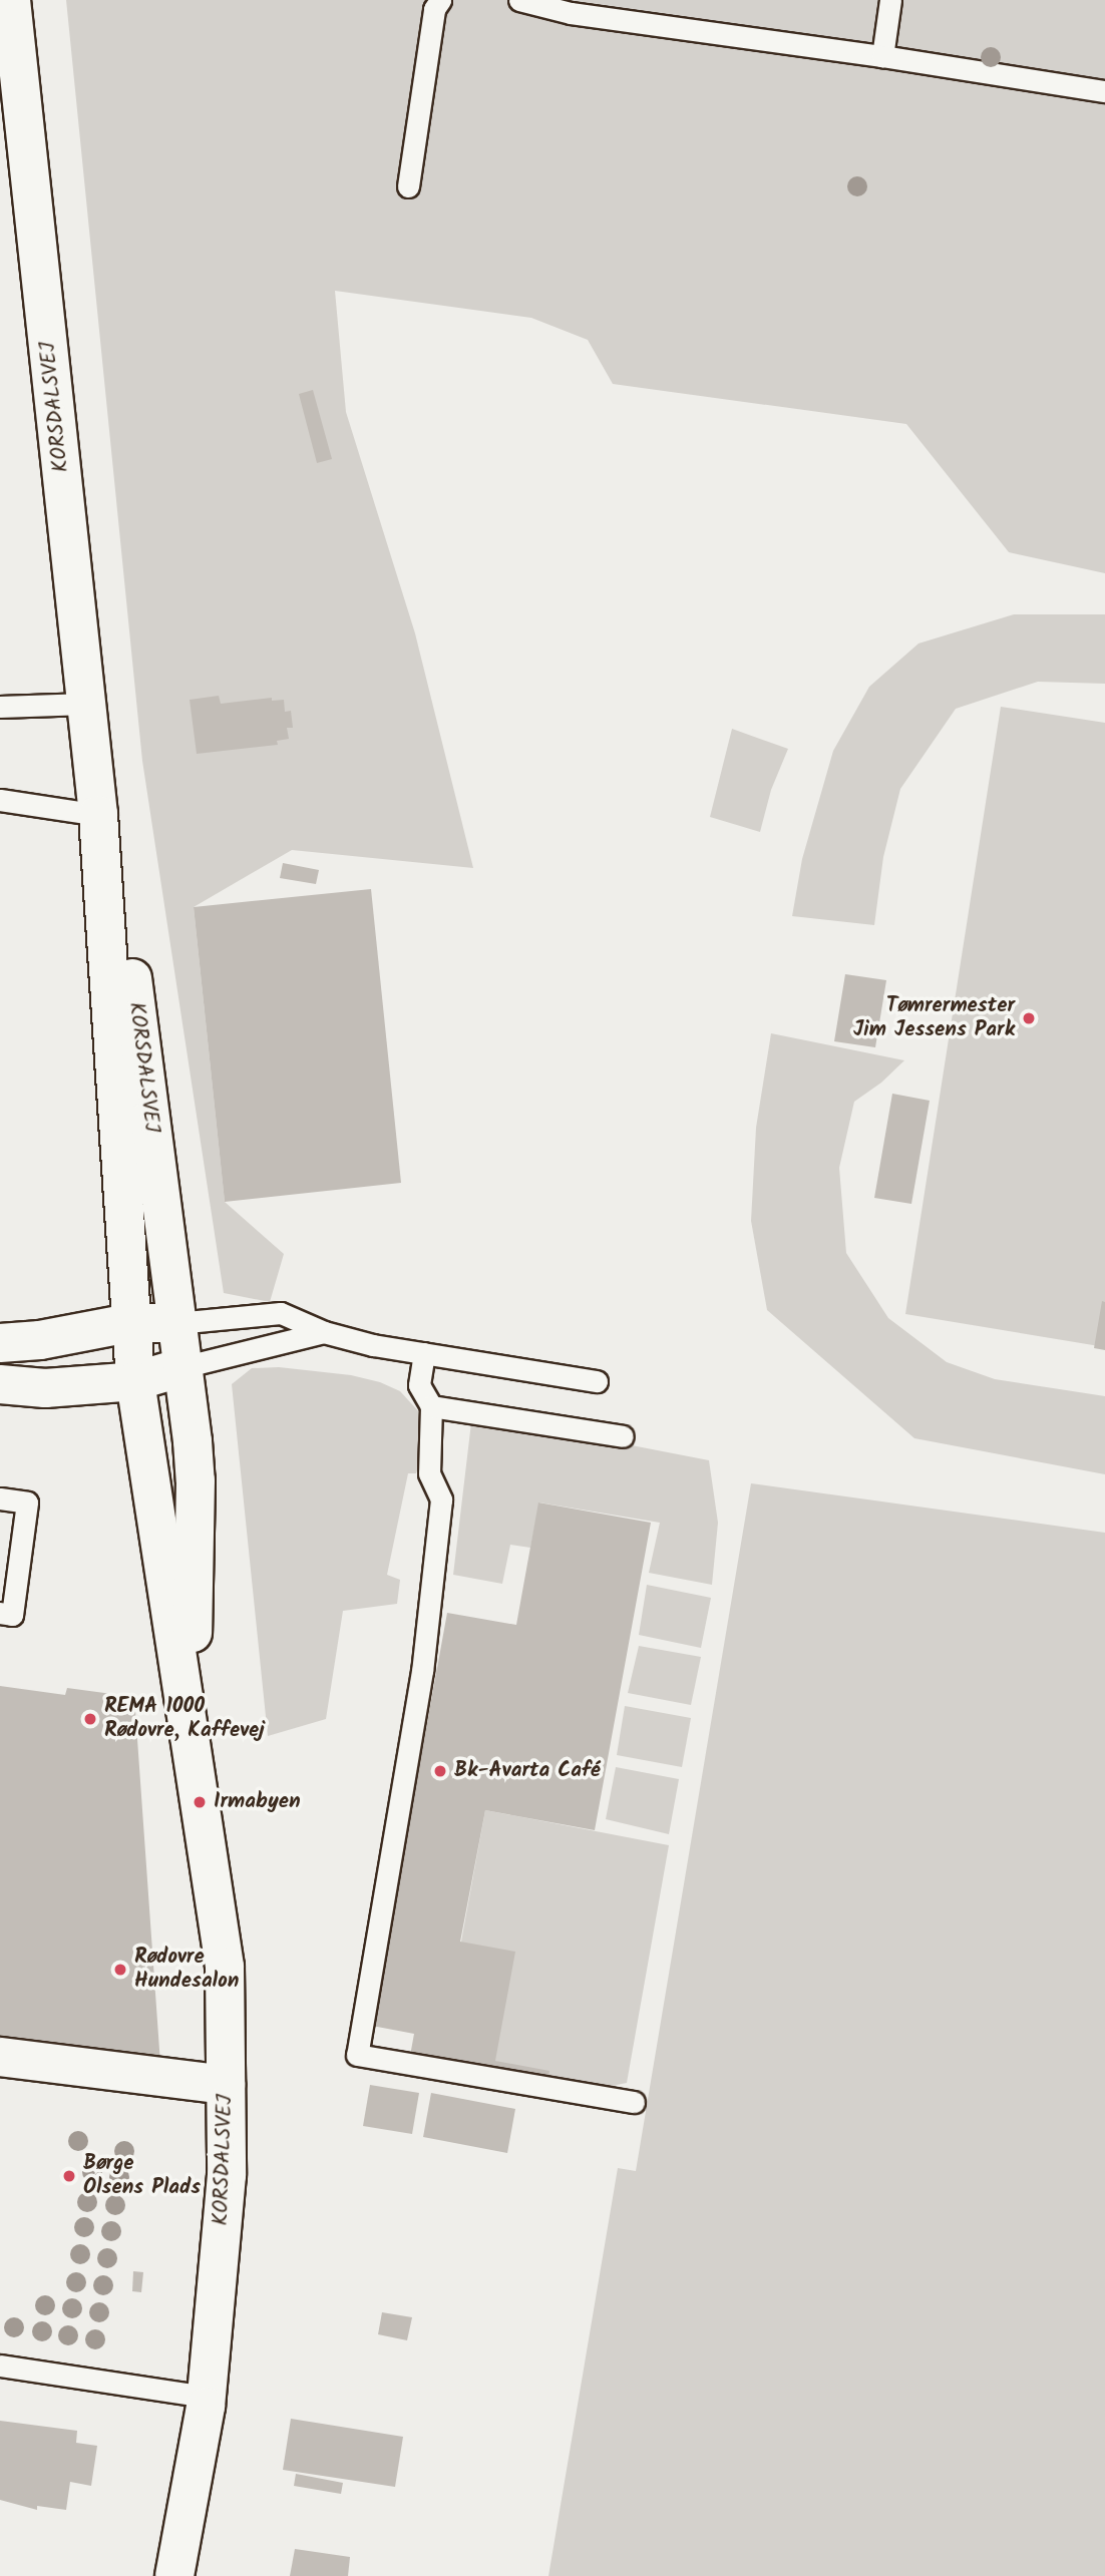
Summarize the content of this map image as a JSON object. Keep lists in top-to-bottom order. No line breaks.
{"streets":{"street":["KORSDALSVEJ"]},"places":["Tømrermester Jim Jessens Park","REMA 1000 Rødovre, Kaffevej","Bk-Avarta Café","Irmabyen","Rødovre Hundesalon","Børge Olsens Plads"]}
